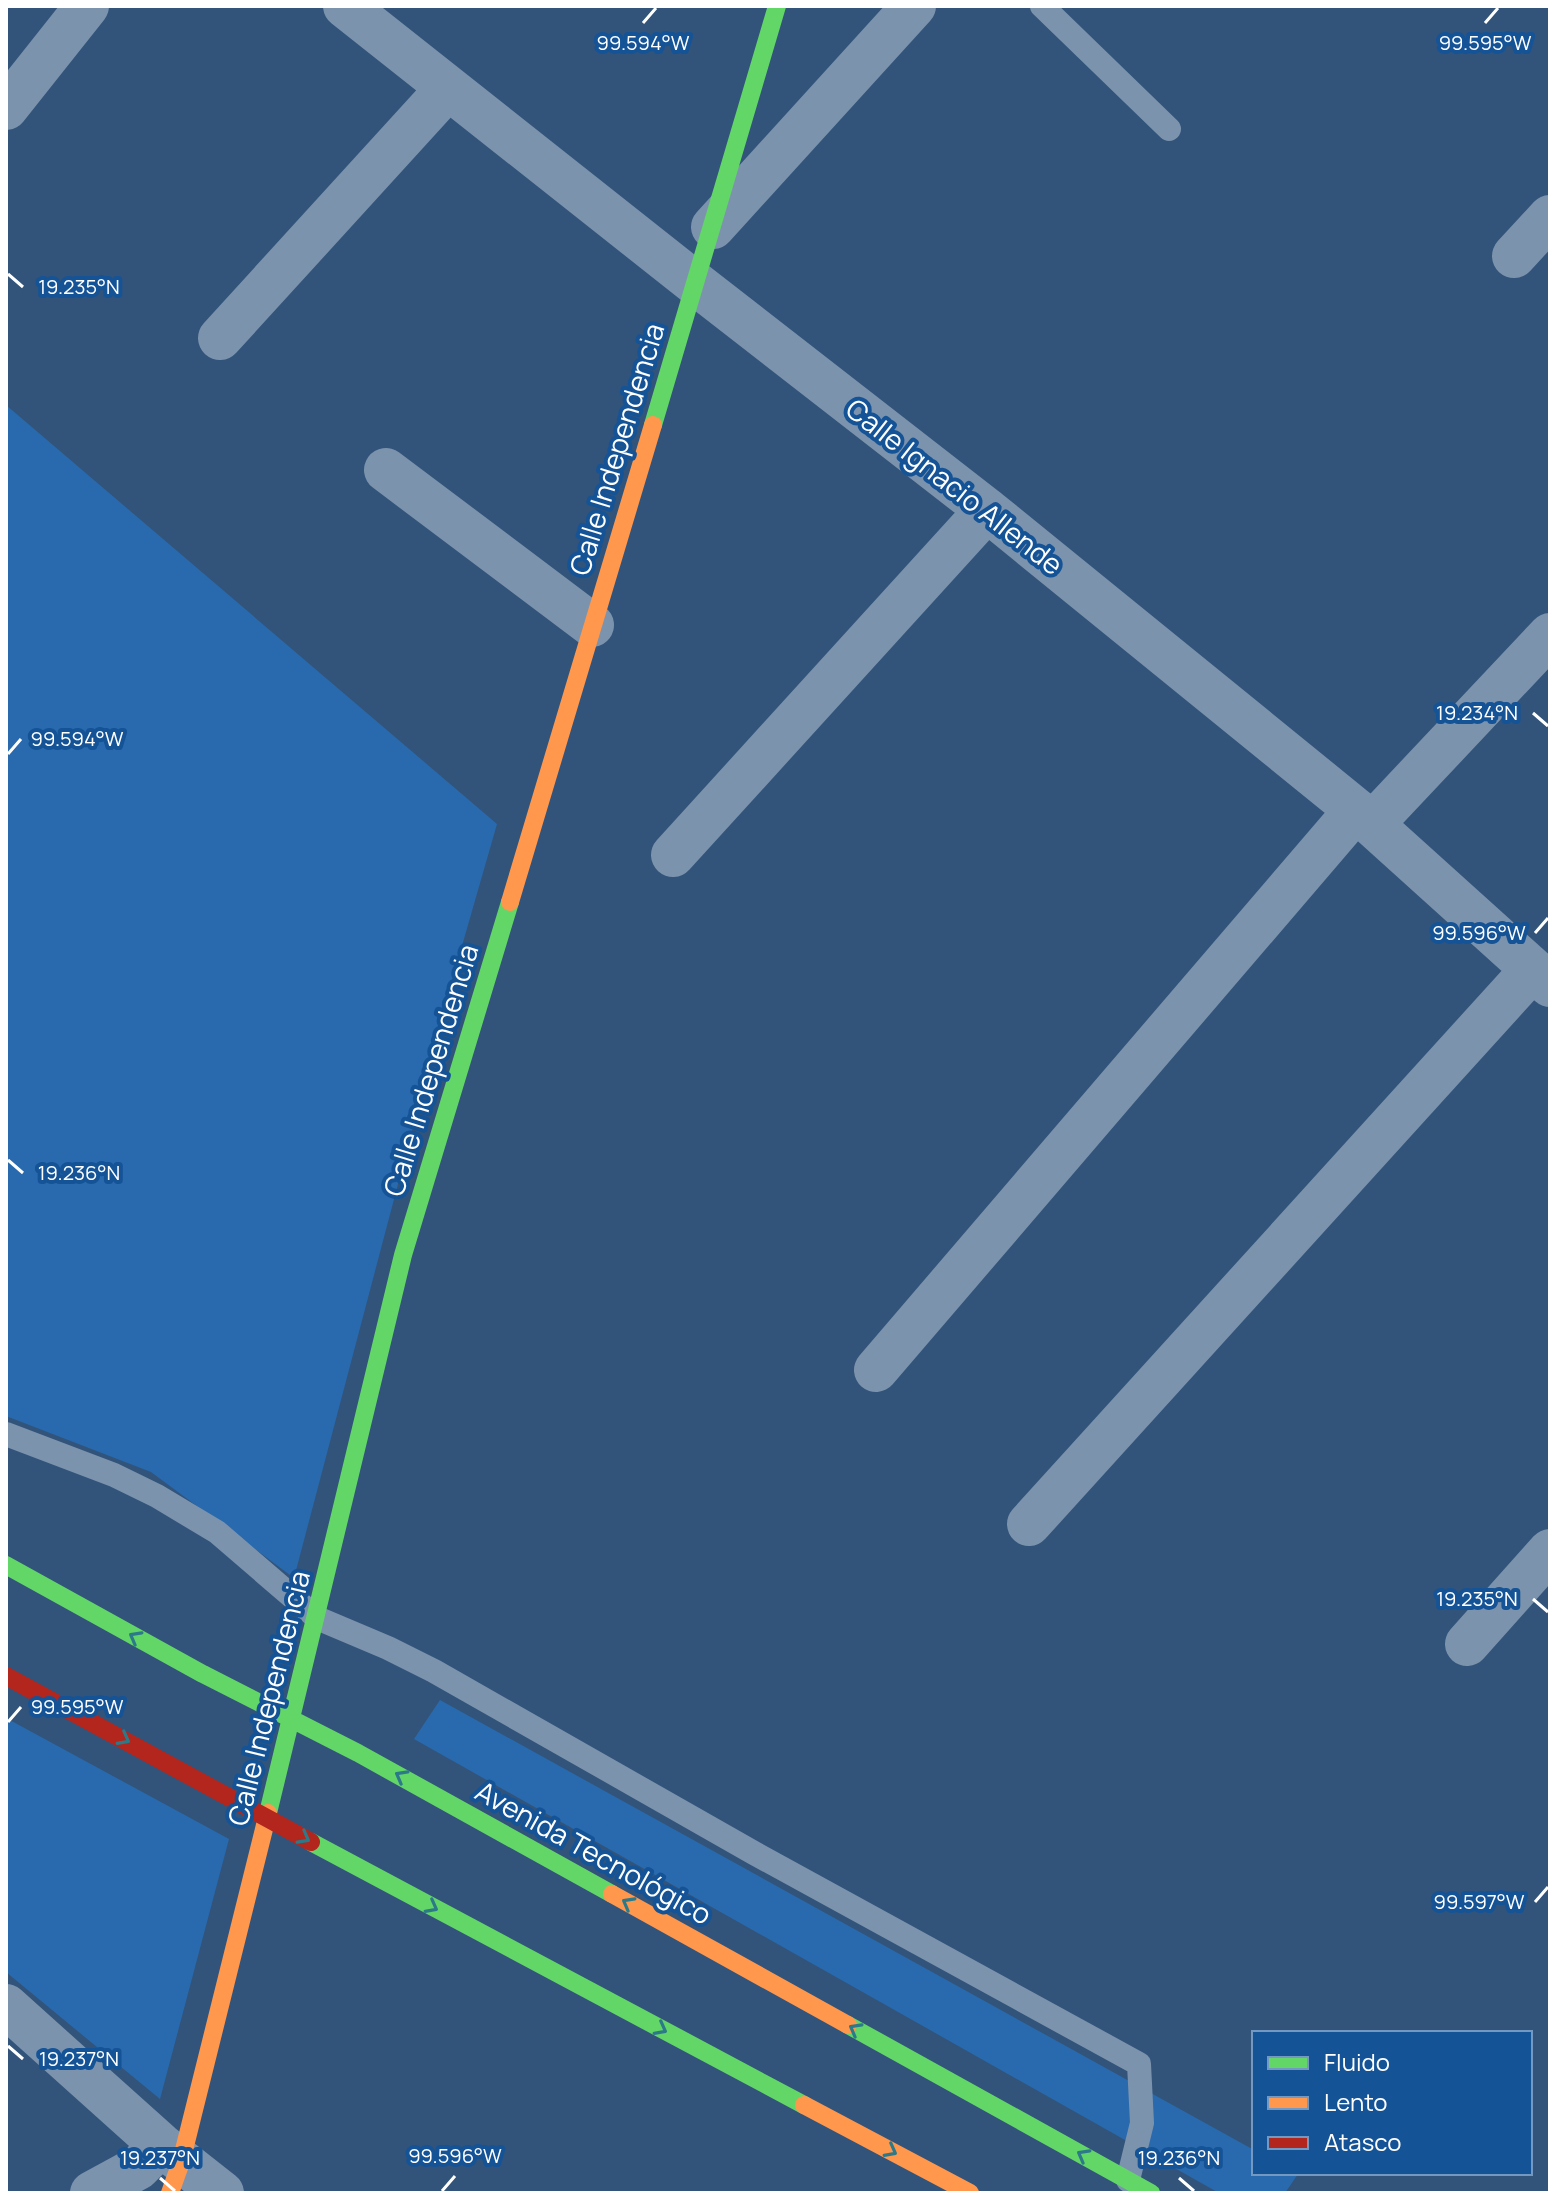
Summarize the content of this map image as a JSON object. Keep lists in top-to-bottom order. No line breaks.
{"streets":{"main road":["Calle Independencia","Avenida Tecnológico"],"street":["Calle Ignacio Allende"]},"crossings":[["Calle Independencia","Calle Ignacio Allende"]],"legend":["Fluido","Lento","Atasco"],"coordinates":["99.594°W","99.595°W","19.235°N","19.234°N","99.596°W","19.236°N","99.597°W","19.237°N"]}
